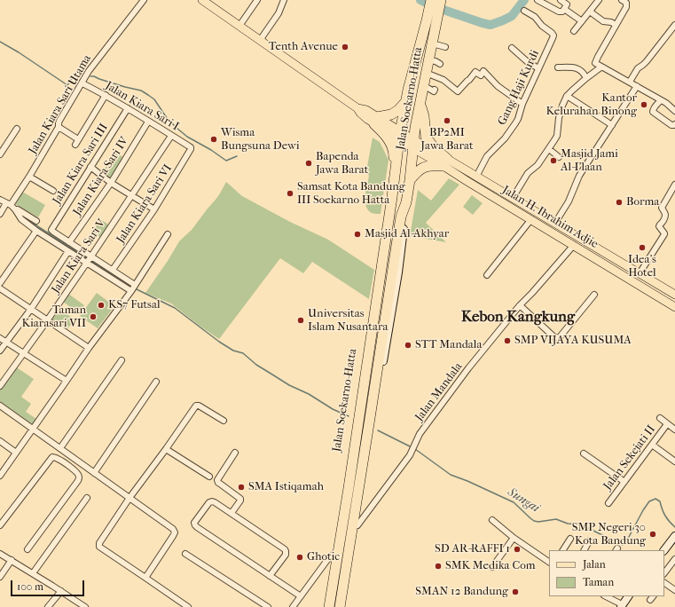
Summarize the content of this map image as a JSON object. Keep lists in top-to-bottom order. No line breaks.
{"streets":{"highway":["Jalan Soekarno-Hatta"],"main road":["Jalan H. Ibrahim Adjie"],"street":["Gang Haji Kurdi","Jalan Kiara Sari Utama","Jalan Kiara Sari I","Jalan Kiara Sari III","Jalan Kiara Sari IV","Jalan Kiara Sari VI","Jalan Kiara Sari V","Jalan Mandala","Jalan Sekejati II"]},"crossings":[["Gang Haji Kurdi","Jalan H. Ibrahim Adjie"],["Jalan Soekarno-Hatta","Jalan H. Ibrahim Adjie"],["Jalan Soekarno-Hatta","Jalan Mandala"],["Jalan Kiara Sari Utama","Jalan Kiara Sari I"],["Jalan Kiara Sari I","Jalan Kiara Sari III"],["Jalan Kiara Sari I","Jalan Kiara Sari IV"],["Jalan Kiara Sari I","Jalan Kiara Sari VI"],["Jalan Kiara Sari I","Jalan Kiara Sari V"],["Jalan Kiara Sari III","Jalan Kiara Sari IV"],["Jalan H. Ibrahim Adjie","Jalan Mandala"]],"districts":["Kebon Kangkung"],"water":["Sungai"],"places":["Tenth Avenue","Kantor Kelurahan Binong","BP2MI Jawa Barat","Wisma Bungsuna Dewi","Masjid Jami Al-I'laan","Bapenda Jawa Barat","Samsat Kota Bandung III Soekarno Hatta","Borma","Masjid Al-Akhyar","Idea's Hotel","KS7 Futsal","Taman Kiarasari VII","Universitas Islam Nusantara","SMP VIJAYA KUSUMA","STT Mandala","SMA Istiqamah","SMP Negeri 30 Kota Bandung","SD AR-RAFFI 1","Ghotic","SMK Medika Com","SMAN 12 Bandung"],"legend":["Jalan","Taman"],"scale_bar":"100 m"}
